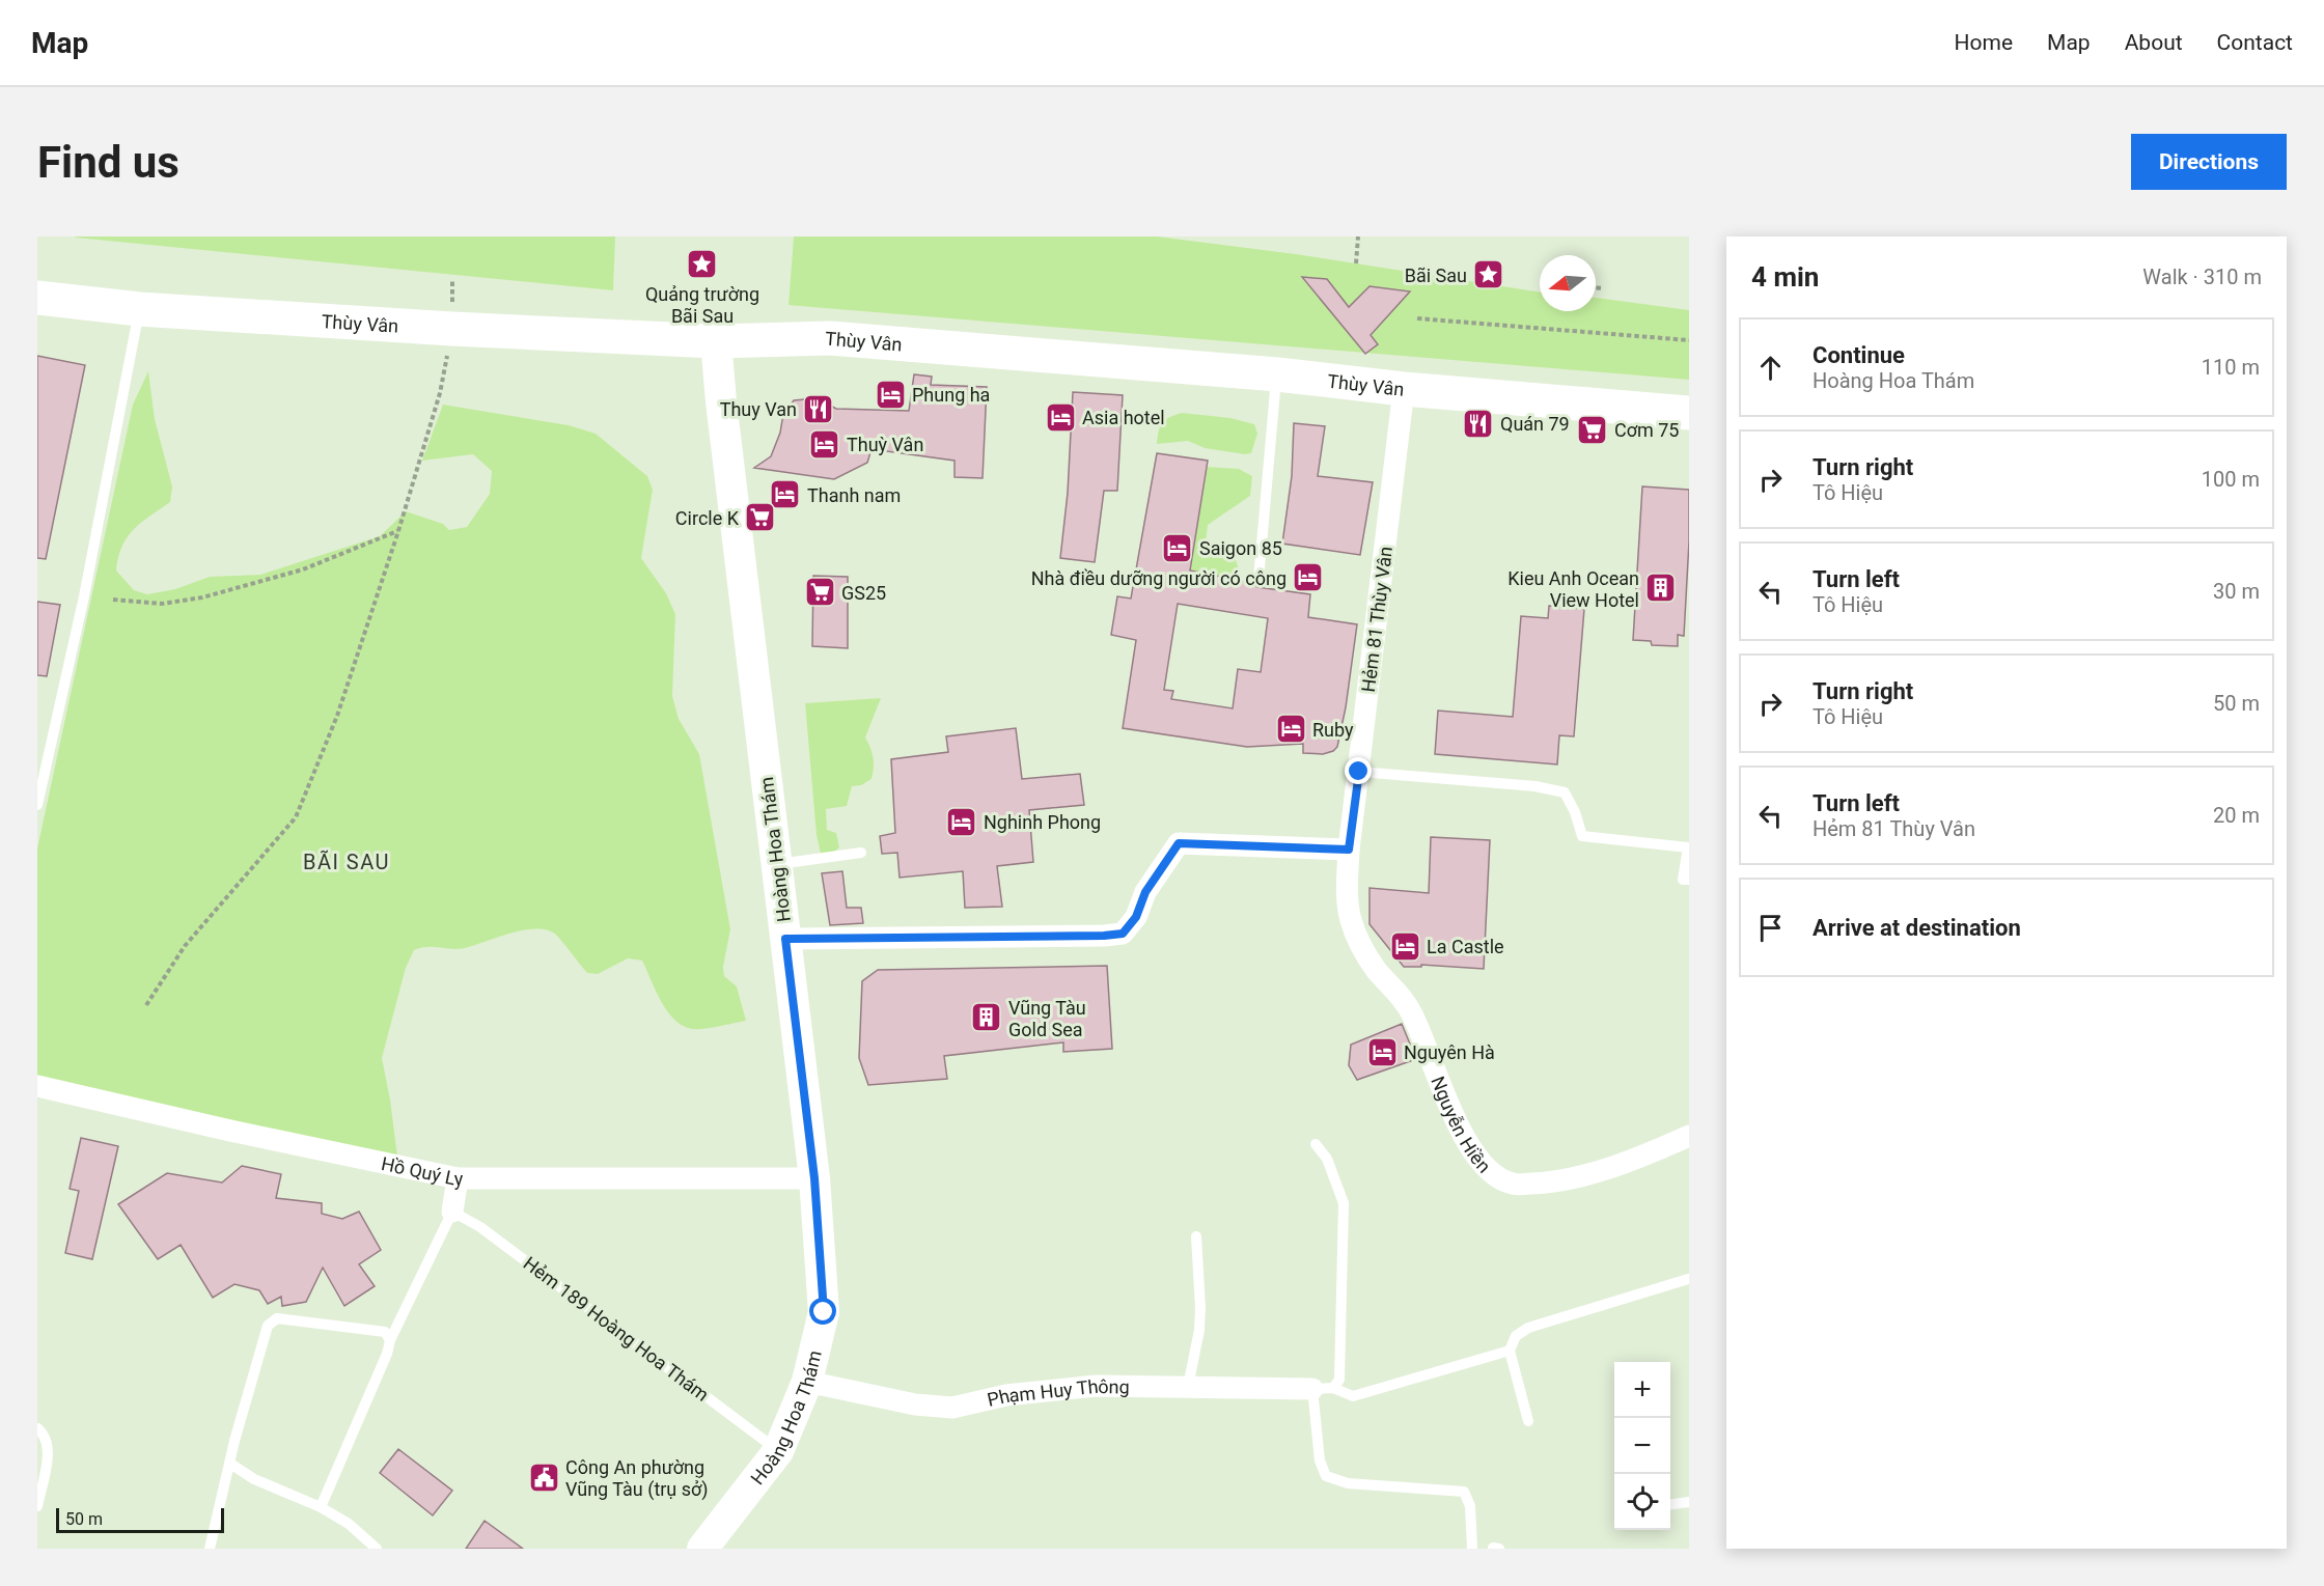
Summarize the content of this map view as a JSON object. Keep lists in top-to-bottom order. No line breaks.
{"streets":{"main road":["Thùy Vân","Hoàng Hoa Thám"],"street":["Hẻm 81 Thùy Vân","Nguyễn Hiền","Hồ Quý Ly","Phạm Huy Thông"],"lane":["Hẻm 189 Hoàng Hoa Thám"]},"crossings":[["Thùy Vân","Hẻm 81 Thùy Vân"],["Thùy Vân","Hoàng Hoa Thám"],["Hẻm 81 Thùy Vân","Nguyễn Hiền"],["Hoàng Hoa Thám","Hồ Quý Ly"],["Hoàng Hoa Thám","Hẻm 189 Hoàng Hoa Thám"],["Hoàng Hoa Thám","Phạm Huy Thông"]],"districts":["BÃI SAU"],"places":{"place":["Quảng trường Bãi Sau","Bãi Sau"],"hotel":["Phung ha","Asia hotel","Thuỳ Vân","Thanh nam","Saigon 85","Nhà điều dưỡng người có công","Ruby","Nghinh Phong","La Castle","Nguyên Hà"],"restaurant":["Thuy Van","Quán 79"],"supermarket":["Cơm 75","Circle K","GS25"],"building":["Kieu Anh Ocean View Hotel","Vũng Tàu Gold Sea"],"public building":["Công An phường Vũng Tàu (trụ sở)"]},"scale_bar":"50 m","north":"left","page":{"header":"Map","nav":["Home","Map","About","Contact"],"buttons":"Directions","title":"Find us","heading":["4 min","Walk · 310 m"],"list":[["Continue","Hoàng Hoa Thám","110 m"],["Turn right","Tô Hiệu","100 m"],["Turn left","Tô Hiệu","30 m"],["Turn right","Tô Hiệu","50 m"],["Turn left","Hẻm 81 Thùy Vân","20 m"],"Arrive at destination"],"map_buttons":["+","−"],"scale":"50 m"}}
